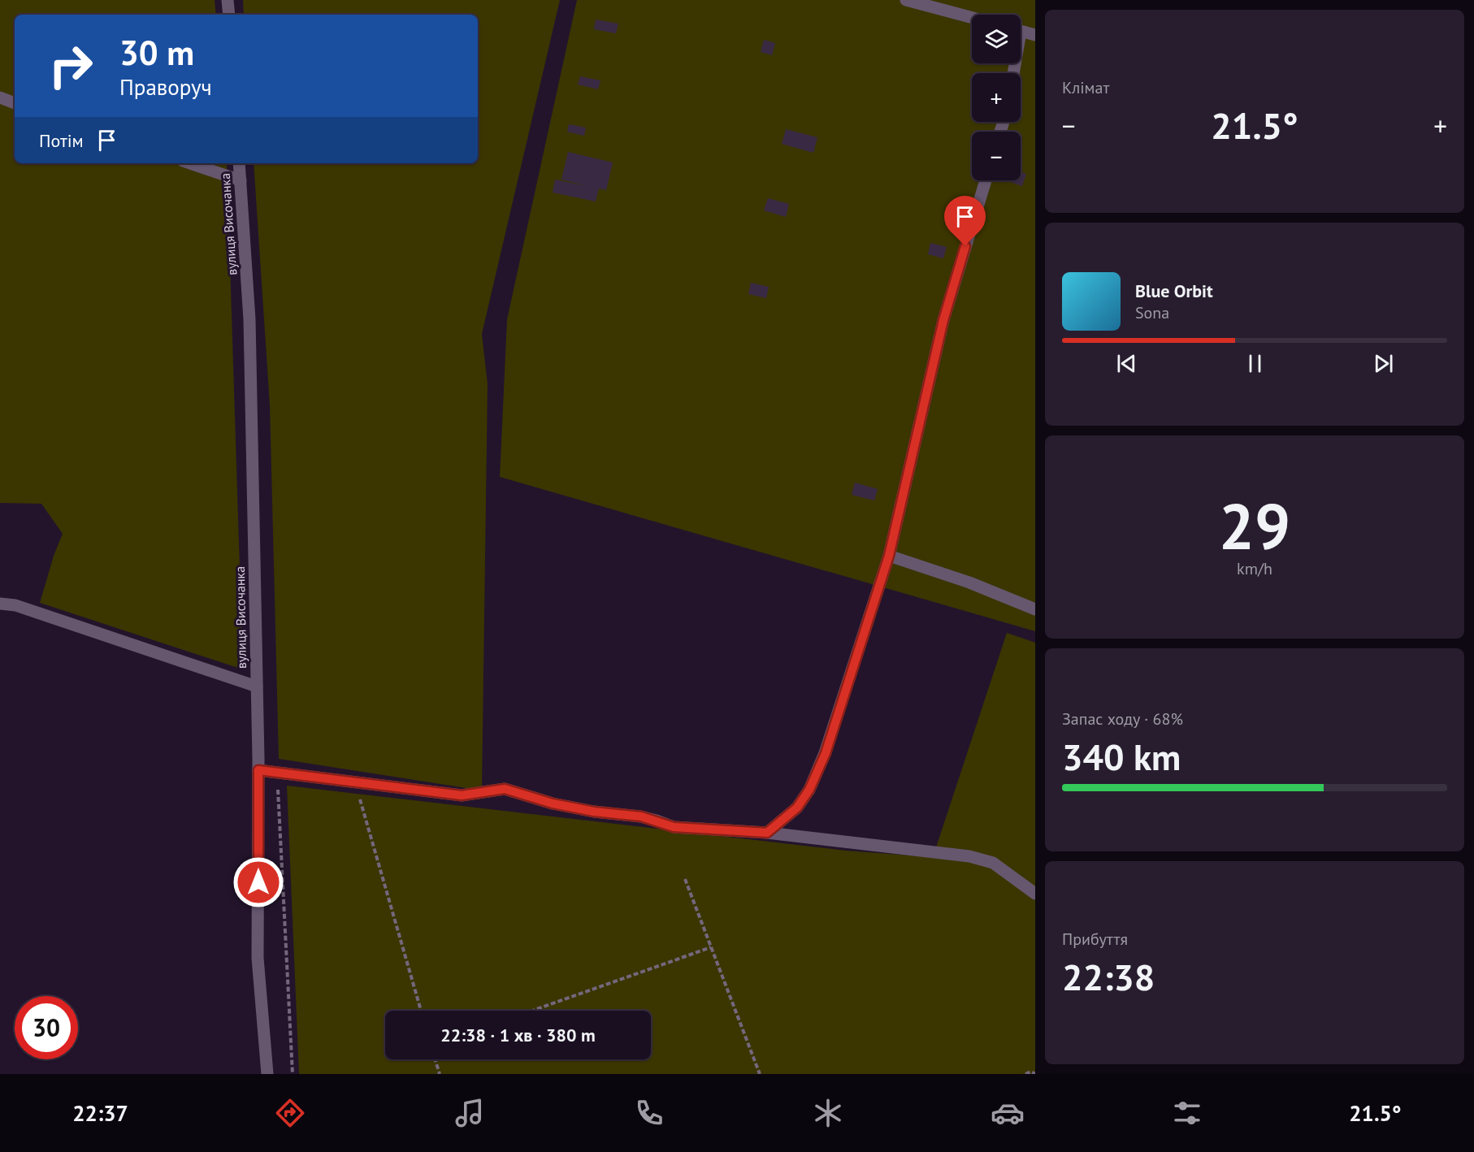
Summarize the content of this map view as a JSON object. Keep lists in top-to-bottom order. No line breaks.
{"streets":{"street":["вулиця Височанка"]},"page":{"tile":["Клімат",["29","km/h"],["Запас ходу · 68%","340 km"],["Прибуття","22:38"]],"map_buttons":["+","−"],"turn":["30 m","Праворуч"],"heat":["−","21.5°","+"],"then":"Потім","song":["Blue Orbit","Sona"],"limit":"30","trip":"22:38 · 1 хв · 380 m","tabs":["22:37","21.5°"]}}
